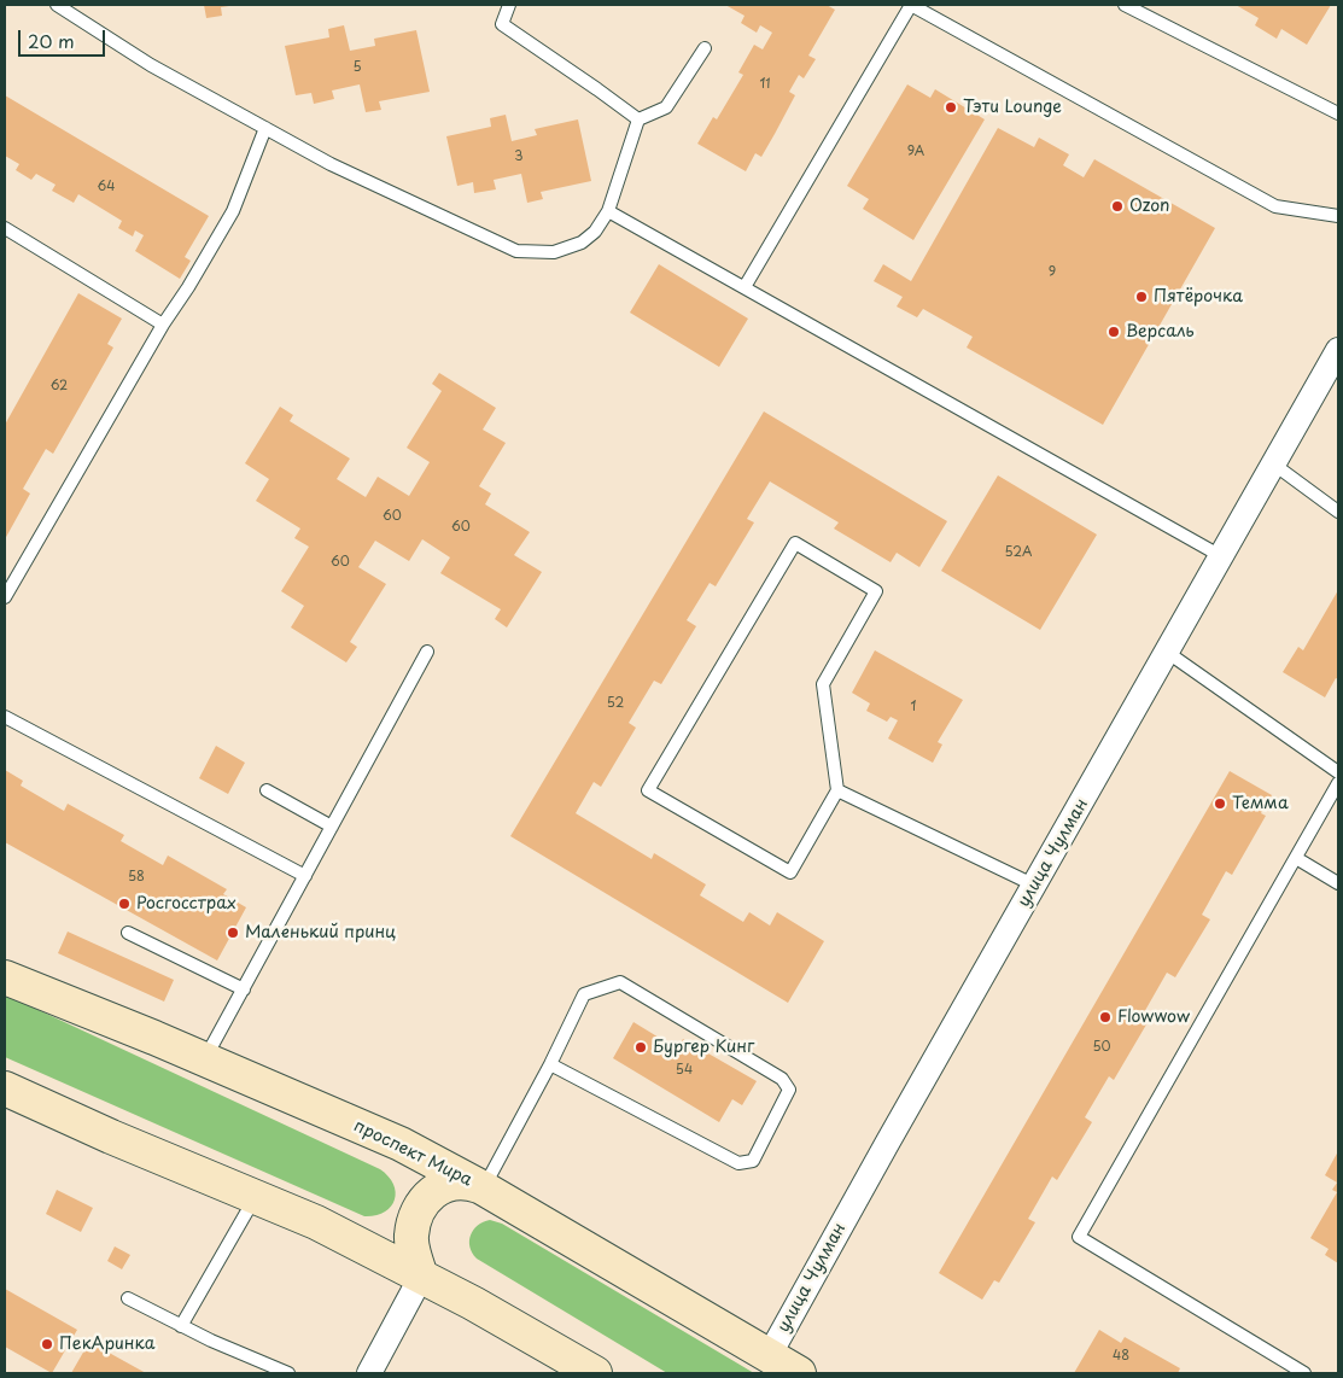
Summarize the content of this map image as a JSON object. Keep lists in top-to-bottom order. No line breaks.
{"streets":{"main road":["проспект Мира"],"street":["улица Чулман"]},"crossings":[["улица Чулман","проспект Мира"]],"places":["Тэти Lounge","Ozon","Пятёрочка","Версаль","Темма","Росгосстрах","Маленький принц","Flowwow","Бургер Кинг","ПекАринка"],"house_numbers":["5","11","9А","3","64","9","62","60","60","52А","60","52","1","58","50","54","48"],"scale_bar":"20 m"}
